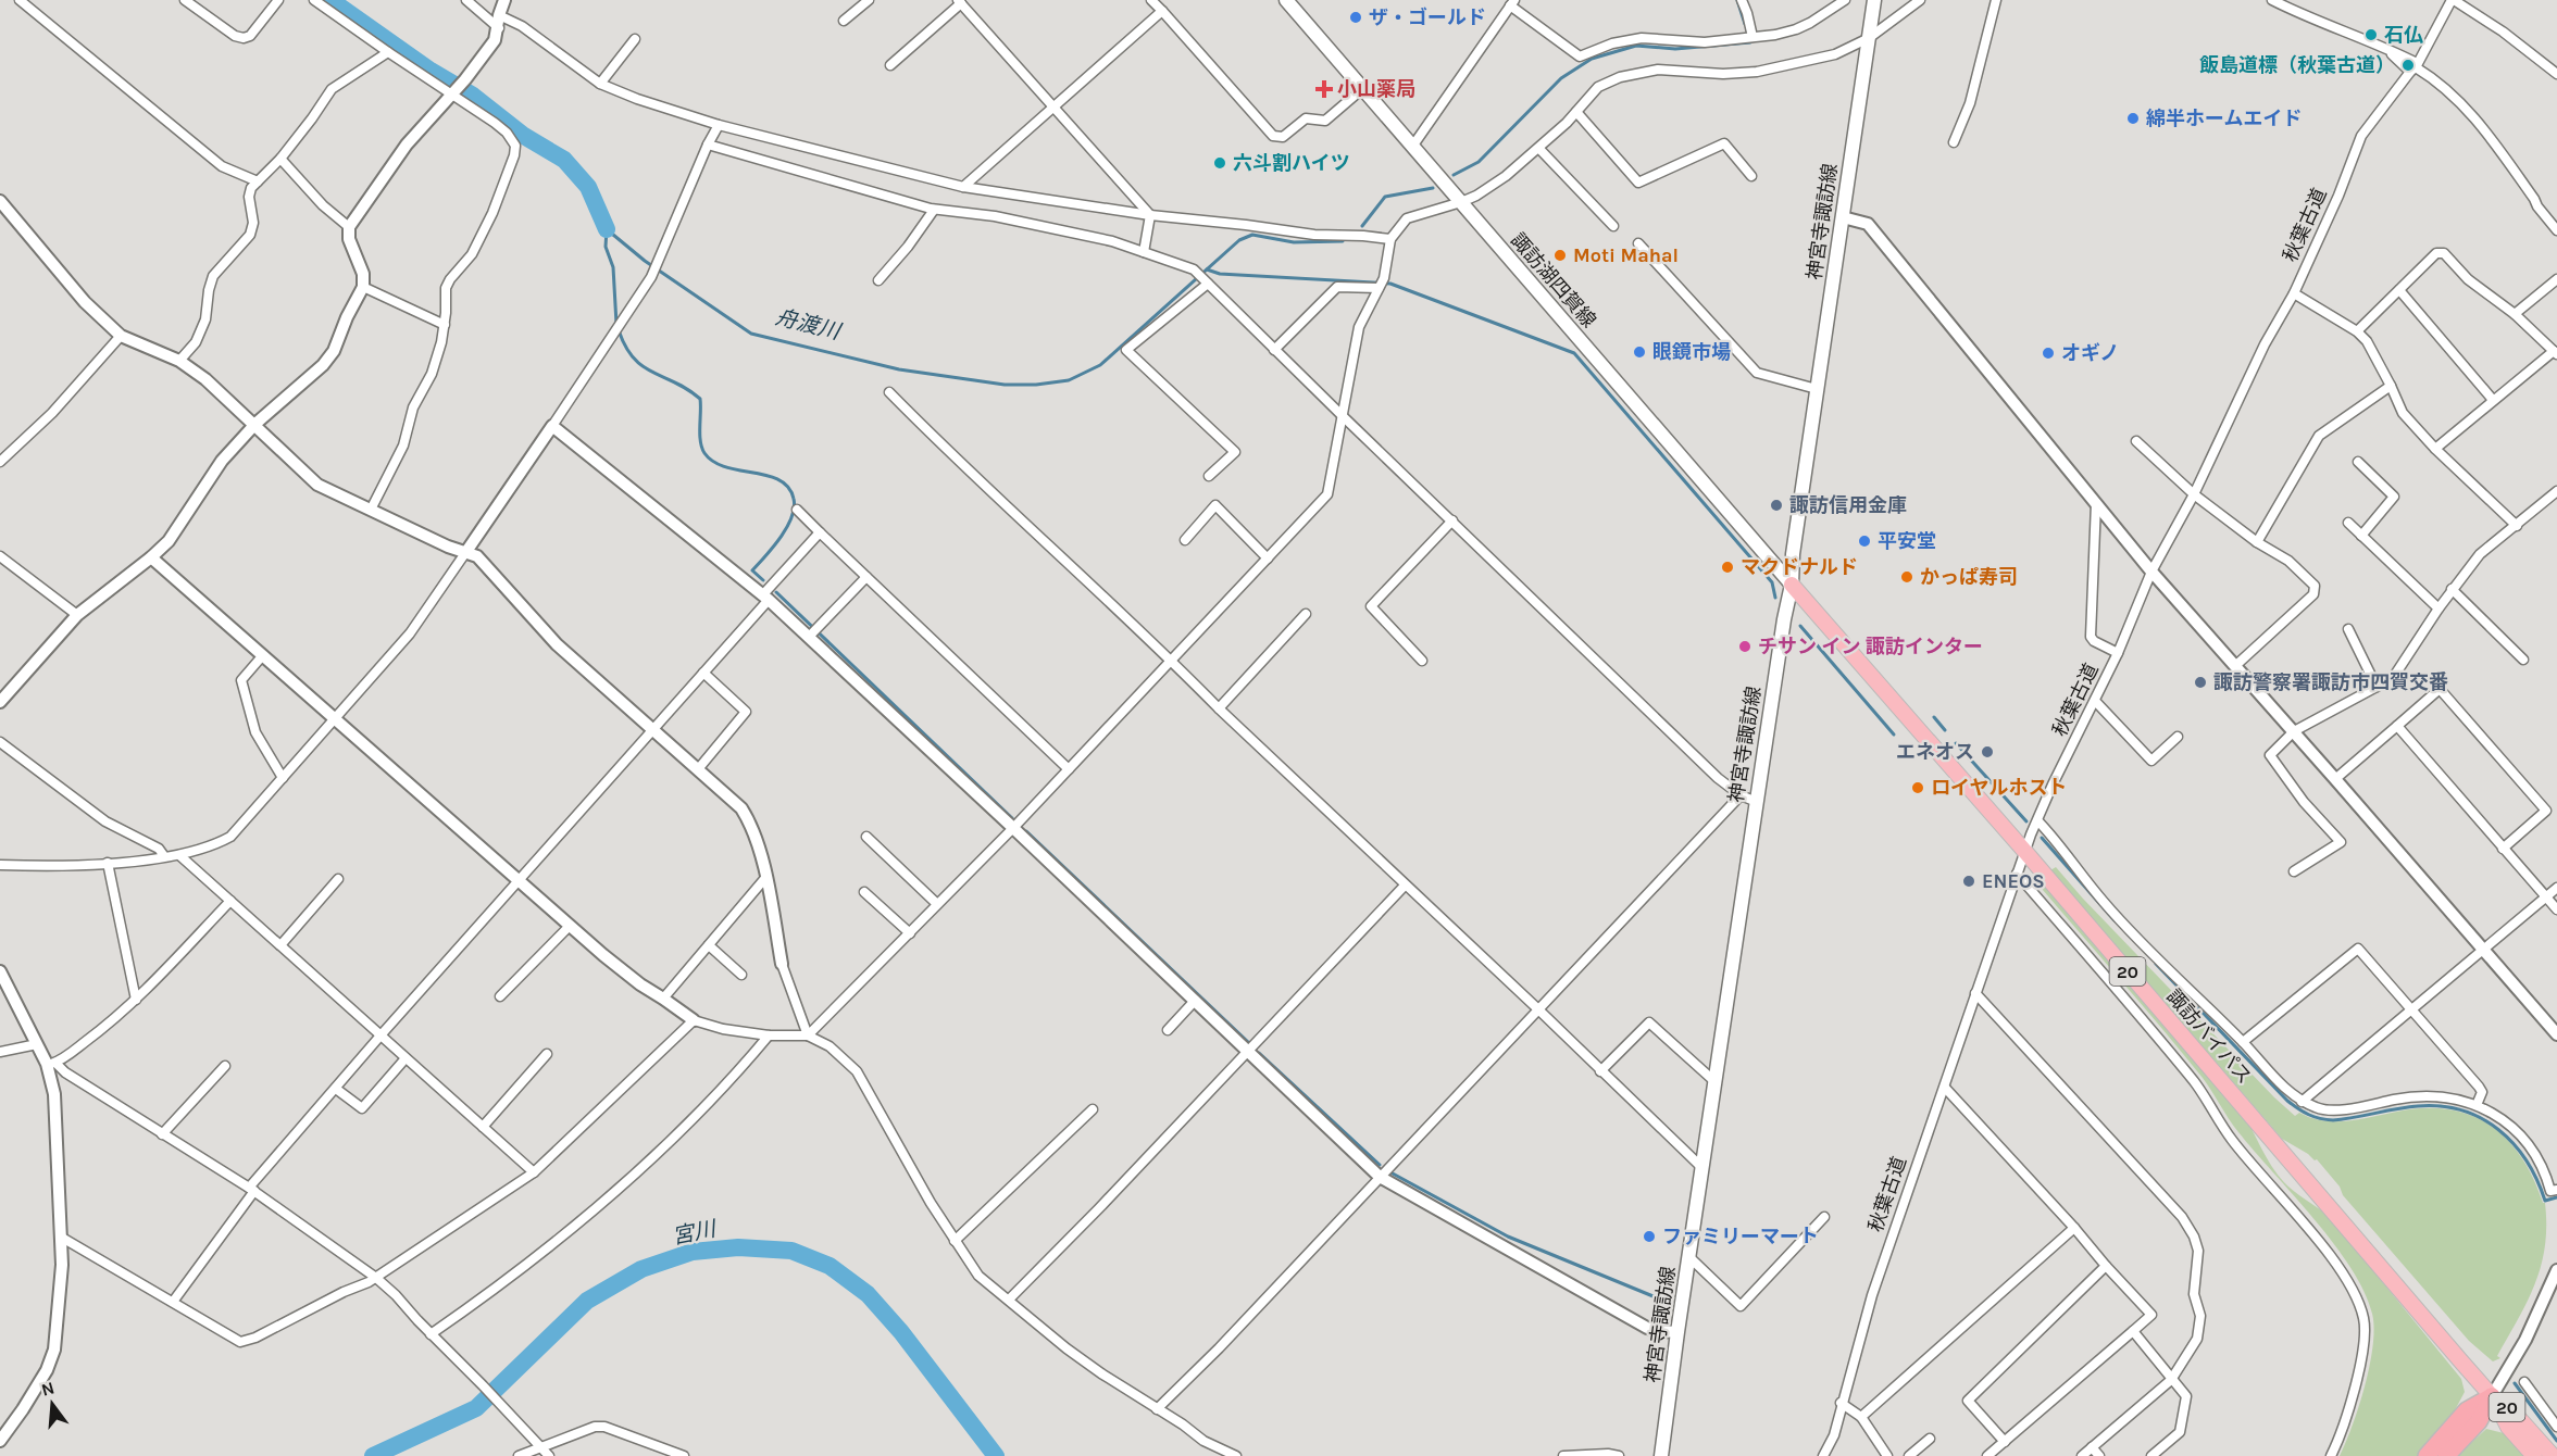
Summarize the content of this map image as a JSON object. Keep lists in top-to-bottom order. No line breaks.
{"streets":{"highway":["20","諏訪バイパス"],"main road":["神宮寺諏訪線","諏訪湖四賀線"],"street":["秋葉古道"]},"crossings":[["神宮寺諏訪線","諏訪湖四賀線"],["神宮寺諏訪線","諏訪バイパス"],["秋葉古道","諏訪バイパス"],["諏訪湖四賀線","諏訪バイパス"]],"water":["舟渡川","宮川"],"places":{"other":["ザ・ゴールド","石仏","飯島道標（秋葉古道）","綿半ホームエイド","六斗割ハイツ","Moti Mahal","眼鏡市場","オギノ","諏訪信用金庫","平安堂","マクドナルド","かっぱ寿司","チサン イン 諏訪インター","諏訪警察署諏訪市四賀交番","エネオス","ロイヤルホスト","ENEOS","ファミリーマート"],"health":["小山薬局"]},"north":"top"}
